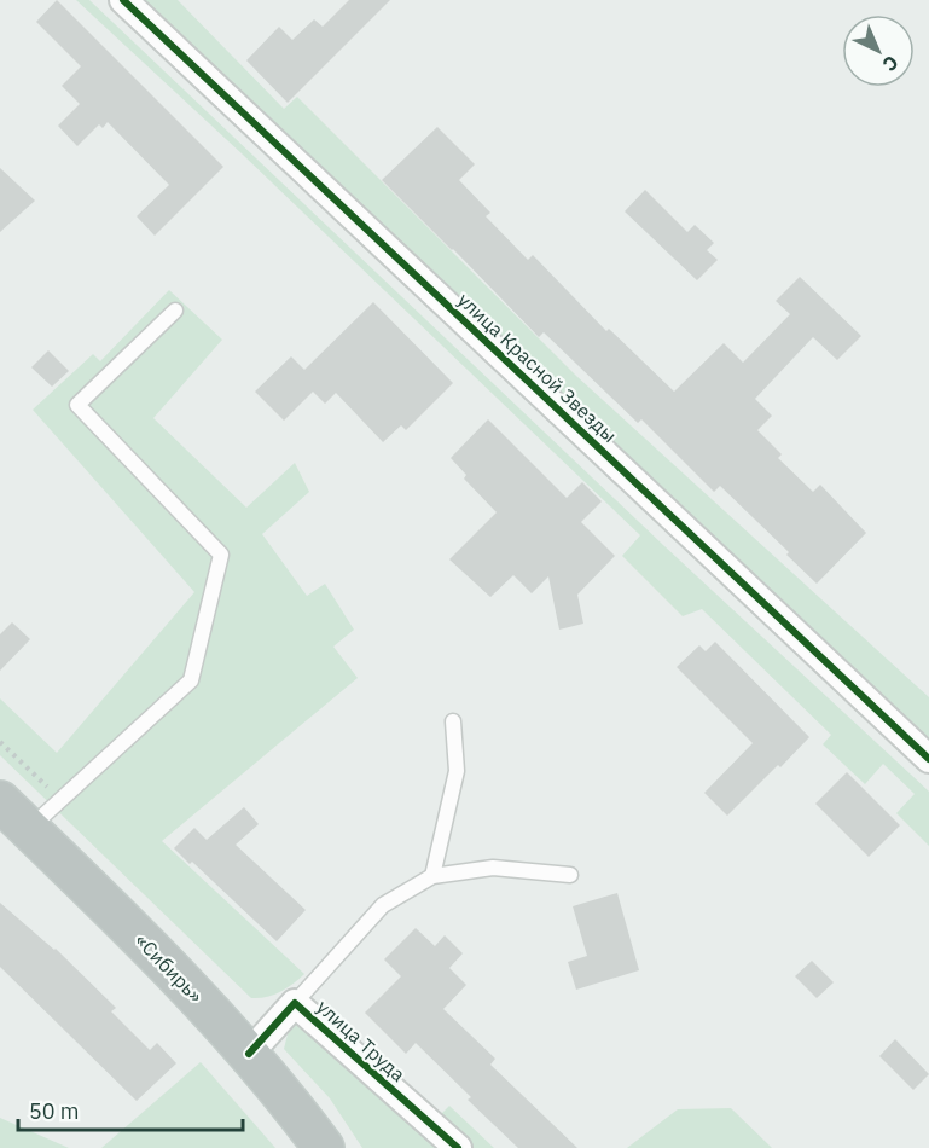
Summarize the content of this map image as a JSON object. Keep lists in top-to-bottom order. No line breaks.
{"streets":{"highway":["«Сибирь»"],"street":["улица Красной Звезды","улица Труда"]},"crossings":[["«Сибирь»","улица Труда"]],"scale_bar":"50 m","north":"bottom right"}
